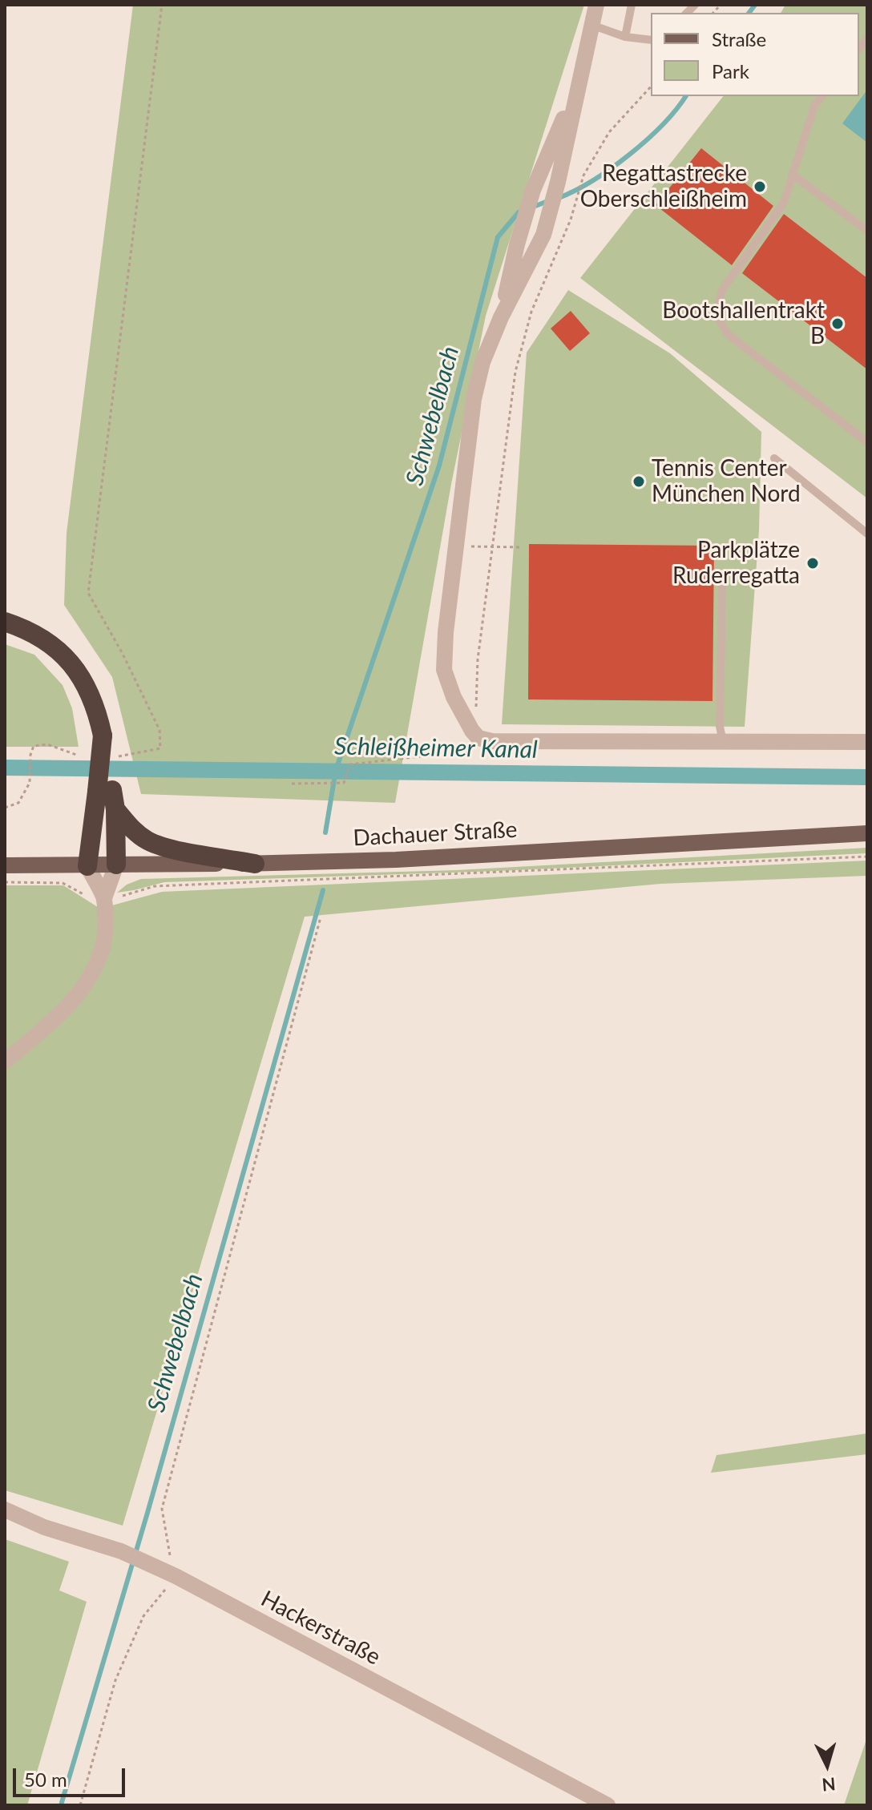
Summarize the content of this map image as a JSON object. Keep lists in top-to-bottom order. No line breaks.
{"streets":{"main road":["Dachauer Straße"],"street":["Hackerstraße"]},"water":["Schwebelbach","Schleißheimer Kanal"],"places":["Regattastrecke Oberschleißheim","Bootshallentrakt B","Tennis Center München Nord","Parkplätze Ruderregatta"],"legend":["Straße","Park"],"scale_bar":"50 m","north":"bottom"}
